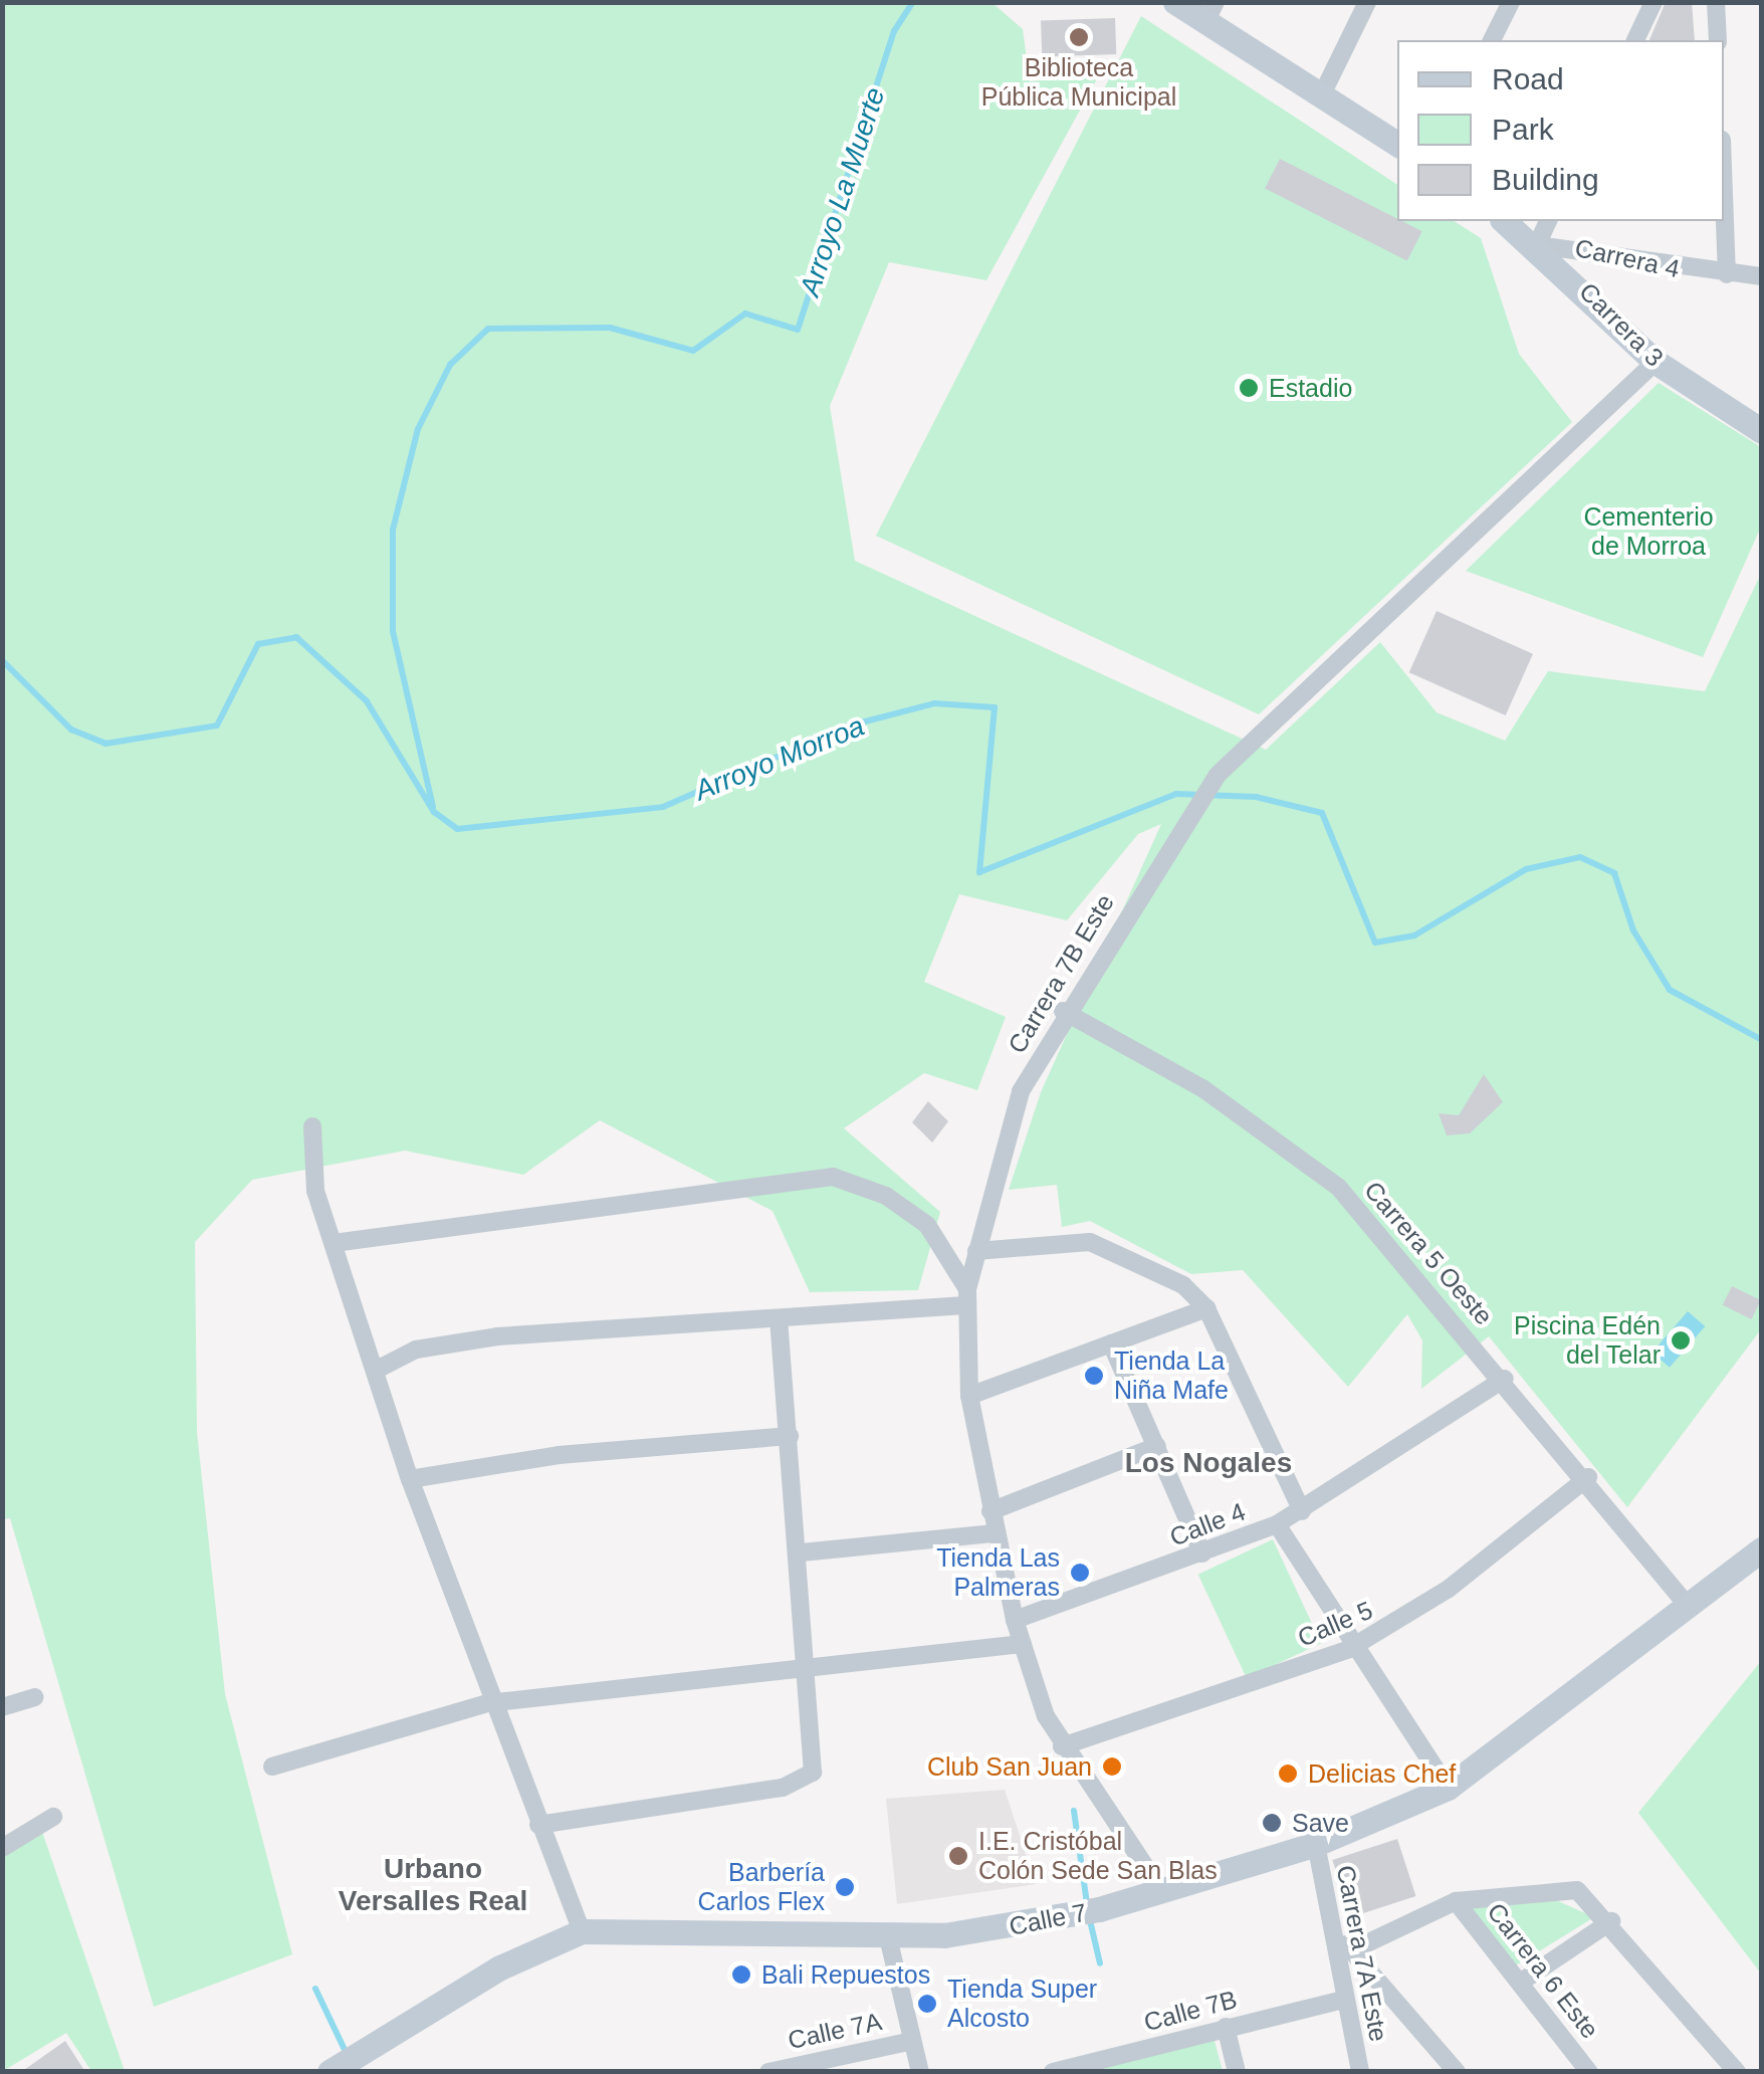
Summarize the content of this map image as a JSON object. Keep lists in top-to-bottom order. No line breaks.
{"streets":{"street":["Carrera 4","Carrera 3","Carrera 7B Este","Carrera 5 Oeste","Calle 4","Calle 5","Calle 7","Carrera 7A Este","Carrera 6 Este","Calle 7B","Calle 7A"]},"crossings":[["Carrera 4","Carrera 3"],["Carrera 3","Carrera 7B Este"],["Carrera 7B Este","Carrera 5 Oeste"],["Carrera 7B Este","Calle 4"],["Carrera 7B Este","Calle 5"],["Carrera 7B Este","Calle 7"],["Carrera 5 Oeste","Calle 4"],["Carrera 5 Oeste","Calle 5"],["Carrera 5 Oeste","Calle 7"],["Calle 7","Carrera 7A Este"],["Carrera 7A Este","Calle 7B"]],"districts":["Los Nogales","Urbano Versalles Real"],"water":["Arroyo La Muerte","Arroyo Morroa"],"parks":["Cementerio de Morroa"],"places":["Biblioteca Pública Municipal","Estadio","Piscina Edén del Telar","Tienda La Niña Mafe","Tienda Las Palmeras","Club San Juan","Delicias Chef","Save","I.E. Cristóbal Colón Sede San Blas","Barbería Carlos Flex","Bali Repuestos","Tienda Super Alcosto"],"legend":["Road","Park","Building"]}
